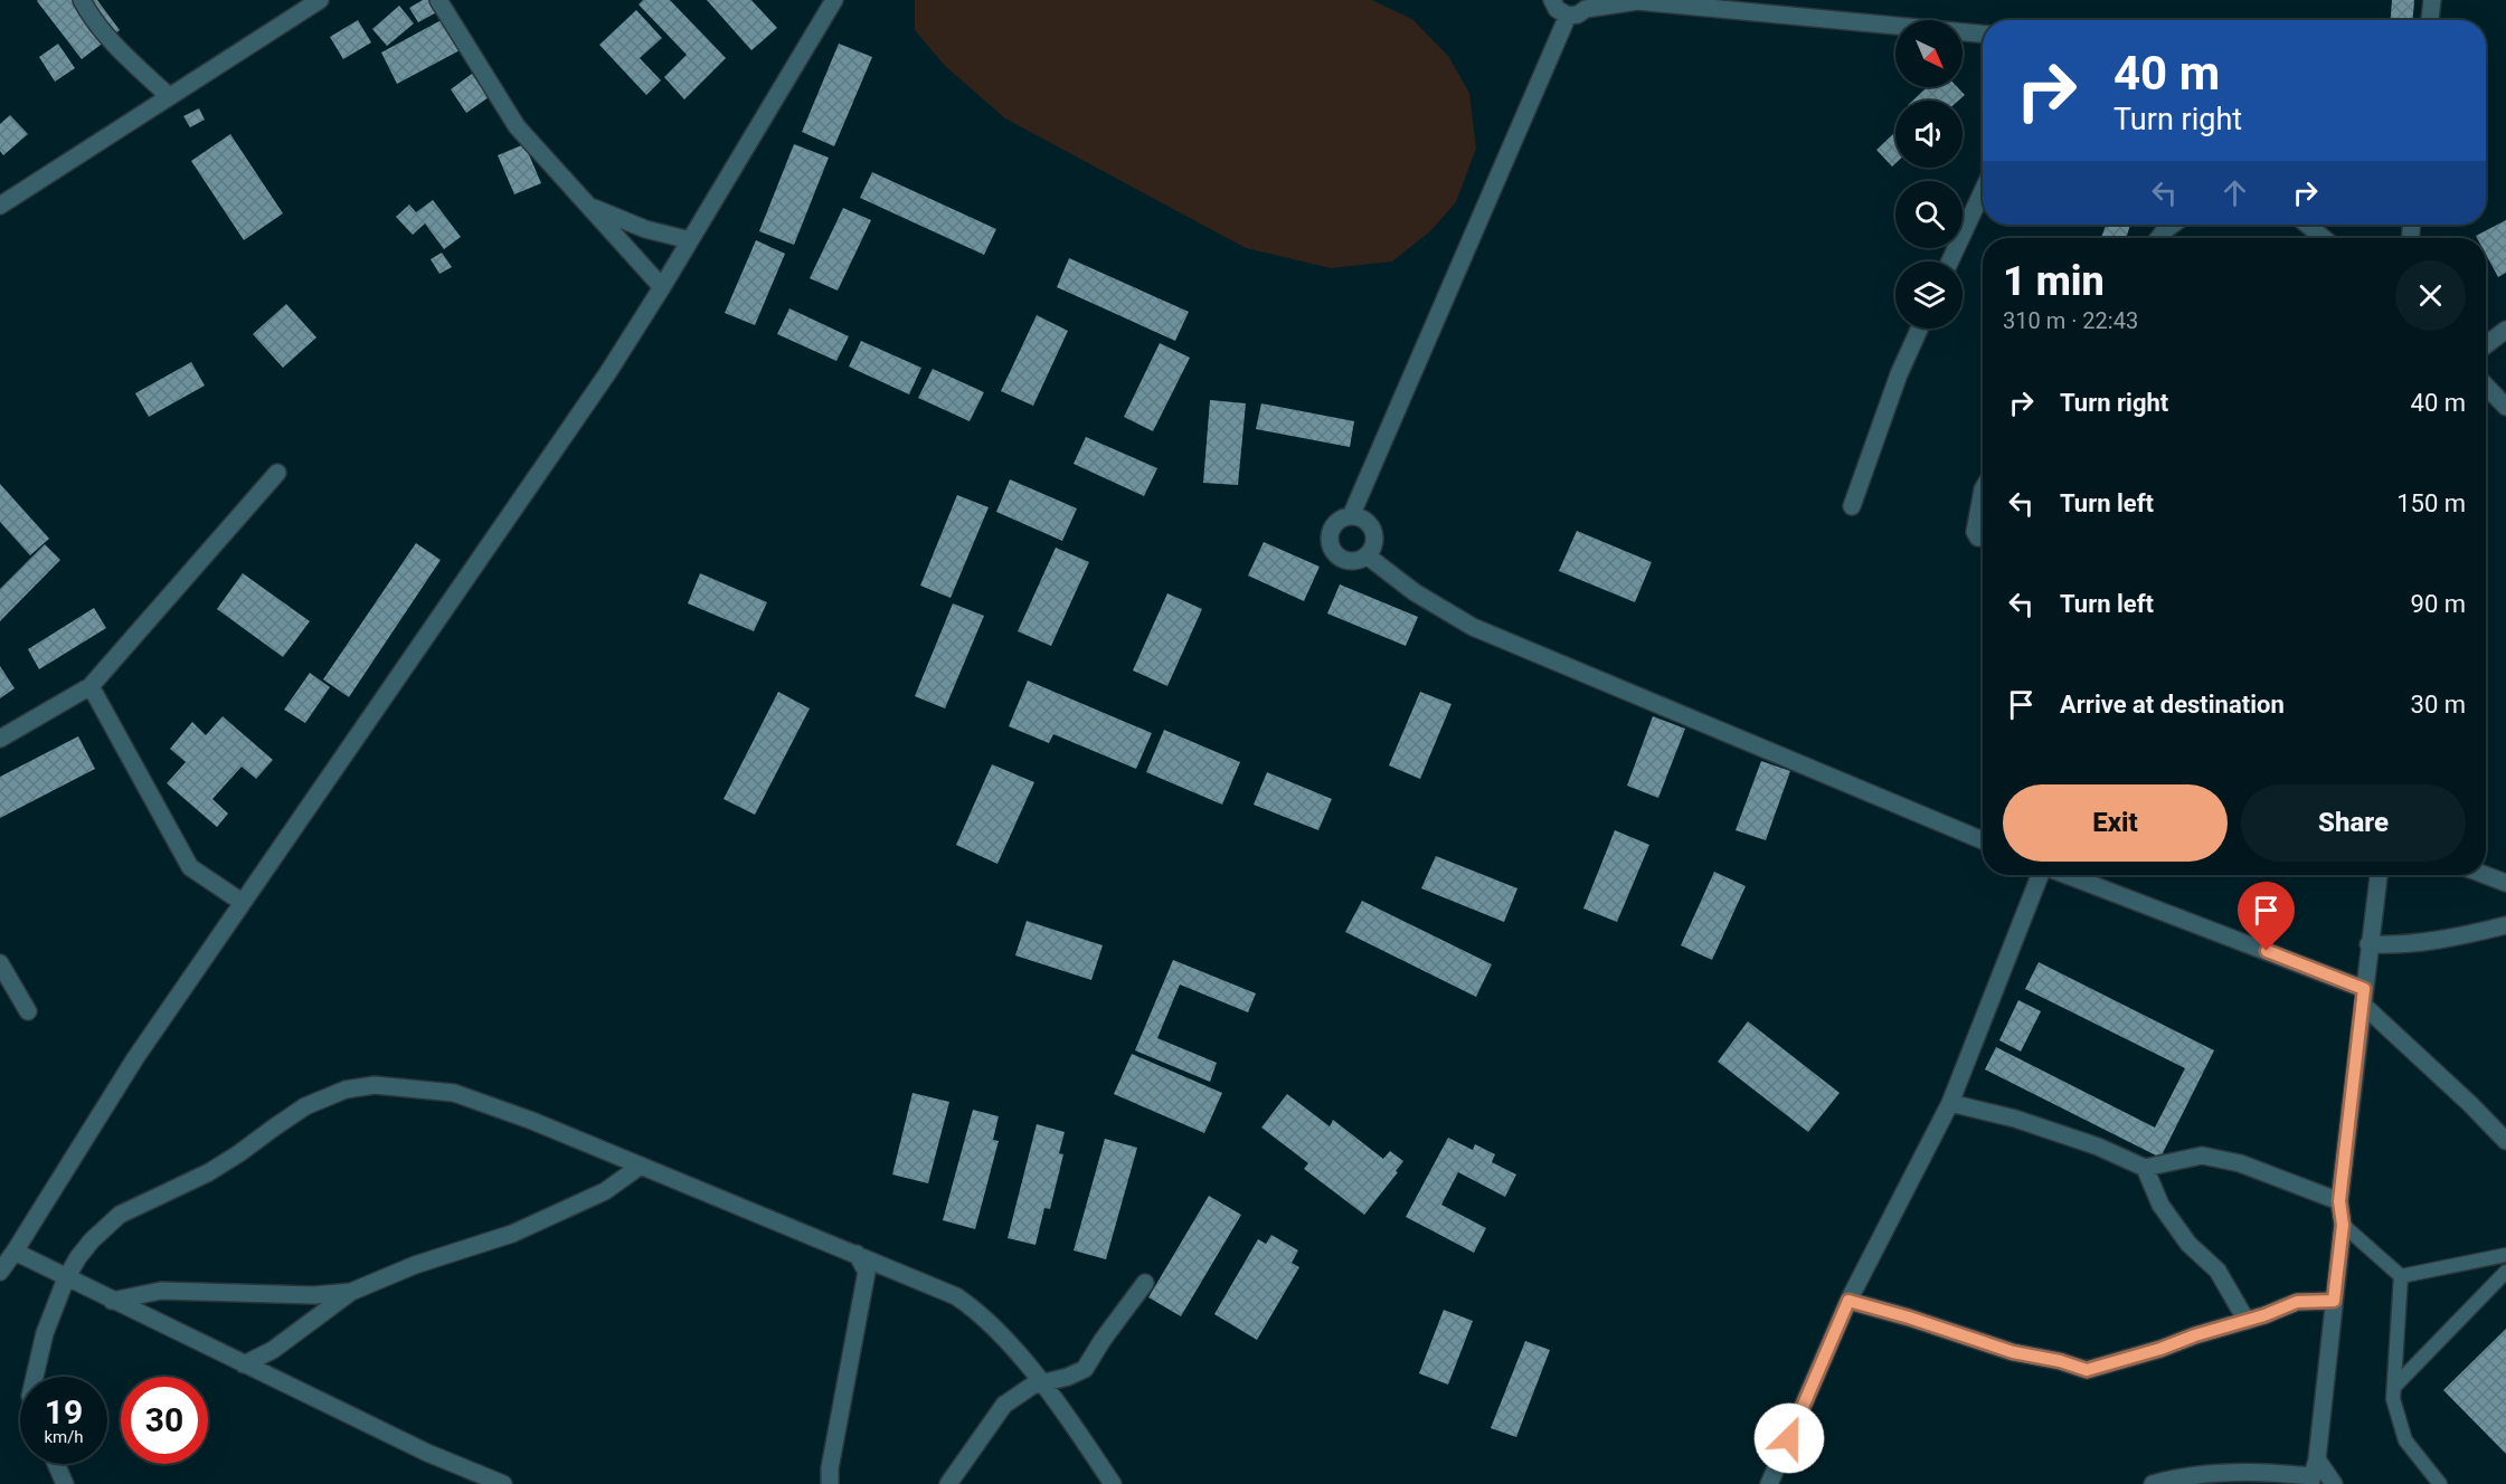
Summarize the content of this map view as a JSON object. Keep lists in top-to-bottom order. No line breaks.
{"north":"bottom right","page":{"turn":["40 m","Turn right"],"heading":["1 min","310 m · 22:43"],"list":[{"name":"Turn right","value":"40 m"},{"name":"Turn left","value":"150 m"},{"name":"Turn left","value":"90 m"},{"name":"Arrive at destination","value":"30 m"}],"buttons":["Exit","Share"],"speed":"19 km/h","limit":"30"}}
